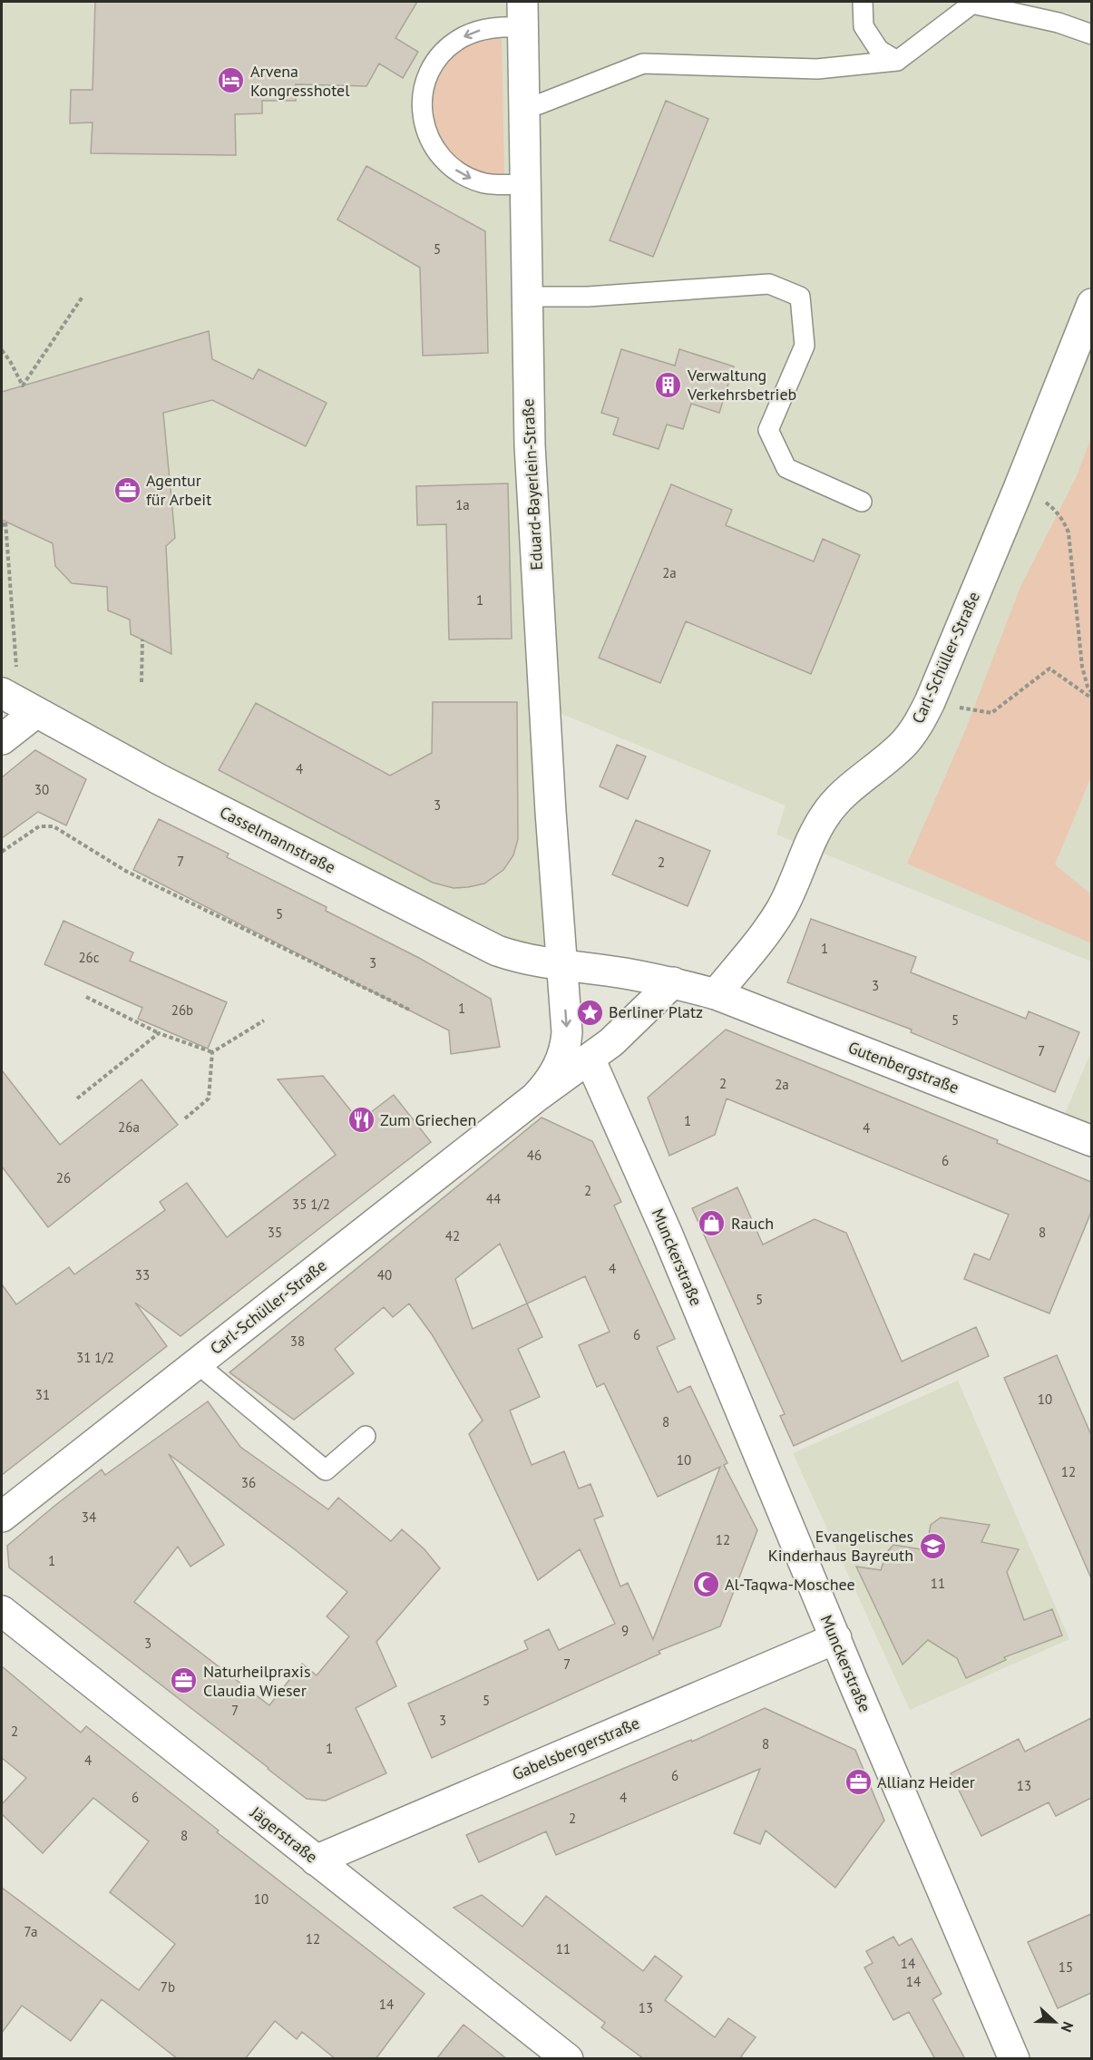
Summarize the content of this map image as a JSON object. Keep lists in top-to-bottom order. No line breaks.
{"streets":{"street":["Eduard-Bayerlein-Straße","Carl-Schüller-Straße","Casselmannstraße","Gutenbergstraße","Munckerstraße","Gabelsbergerstraße","Jägerstraße"]},"crossings":[["Eduard-Bayerlein-Straße","Casselmannstraße"],["Carl-Schüller-Straße","Gutenbergstraße"],["Munckerstraße","Gabelsbergerstraße"],["Gabelsbergerstraße","Jägerstraße"]],"places":{"hotel":["Arvena Kongresshotel"],"building":["Verwaltung Verkehrsbetrieb"],"office":["Agentur für Arbeit","Naturheilpraxis Claudia Wieser","Allianz Heider"],"place":["Berliner Platz"],"restaurant":["Zum Griechen"],"shop":["Rauch"],"school or university":["Evangelisches Kinderhaus Bayreuth"],"mosque":["Al-Taqwa-Moschee"]},"house_numbers":["5","1a","2a","1","4","30","3","7","2","5","1","26c","3","3","1","26b","5","7","2","2a","1","26a","4","46","6","26","2","44","35 1/2","35","8","42","4","33","40","5","6","38","31 1/2","31","10","8","10","12","36","34","12","1","11","9","3","7","5","7","3","2","8","1","4","6","13","6","4","2","8","10","7a","12","11","14","15","14","7b","14","13"],"north":"right"}
